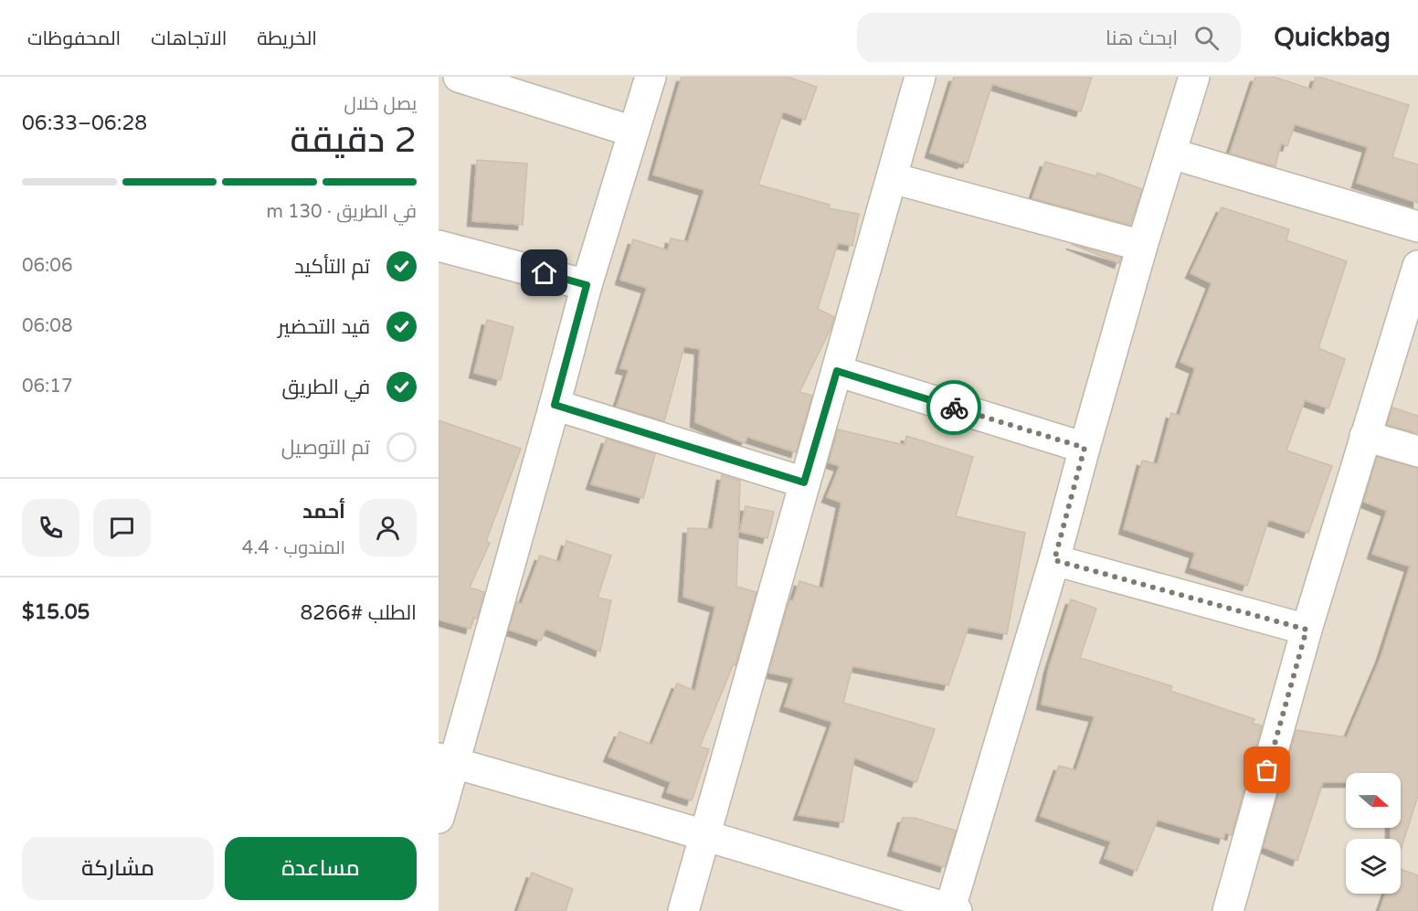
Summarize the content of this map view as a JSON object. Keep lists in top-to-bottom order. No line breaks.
{"north":"right","page":{"header":"Quickbag","search":"ابحث هنا","nav":["الخريطة","الاتجاهات","المحفوظات"],"heading":["2 دقيقة","يصل خلال","06:28–06:33"],"panel":["أحمد","المندوب · 4.4","الطلب #8266","$15.05"],"bar":"في الطريق · 130 m","list":[["تم التأكيد","06:06"],["قيد التحضير","06:08"],["في الطريق","06:17"],"تم التوصيل"],"buttons":["مساعدة","مشاركة"]}}
